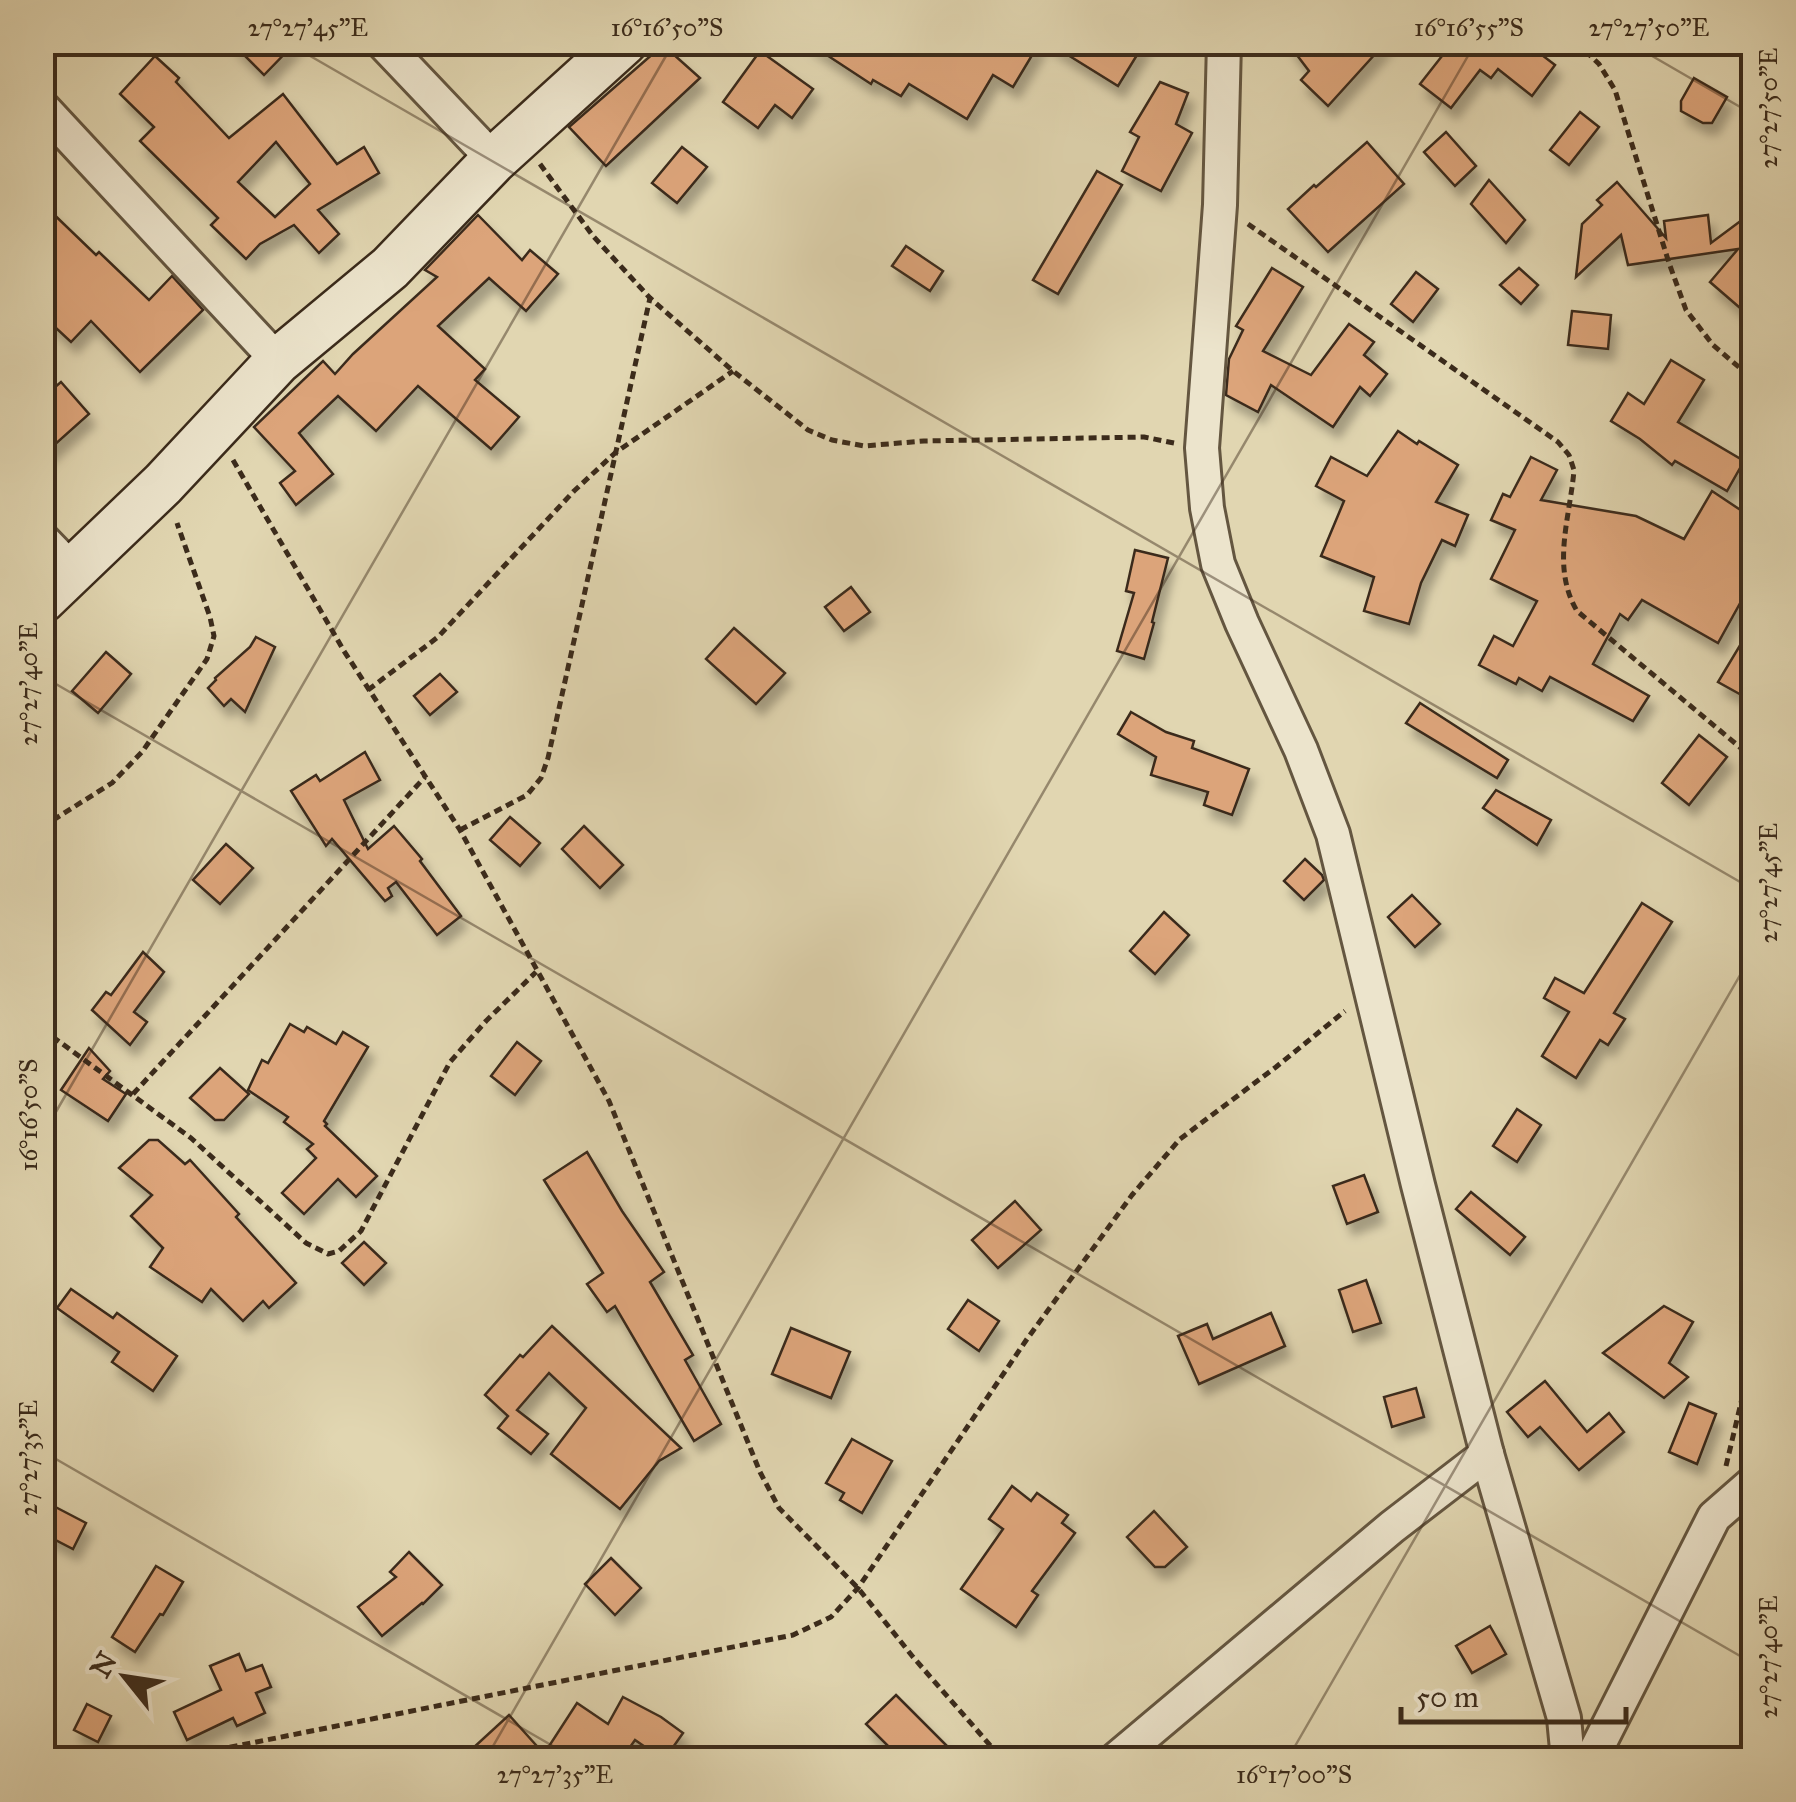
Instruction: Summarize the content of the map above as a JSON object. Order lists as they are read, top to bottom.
{
  "scale_bar": "50 m",
  "north": "top left",
  "coordinates": [
    "27°27'45\"E",
    "16°16'50\"S",
    "16°16'55\"S",
    "27°27'50\"E",
    "27°27'40\"E",
    "27°27'35\"E",
    "16°17'00\"S"
  ]
}
